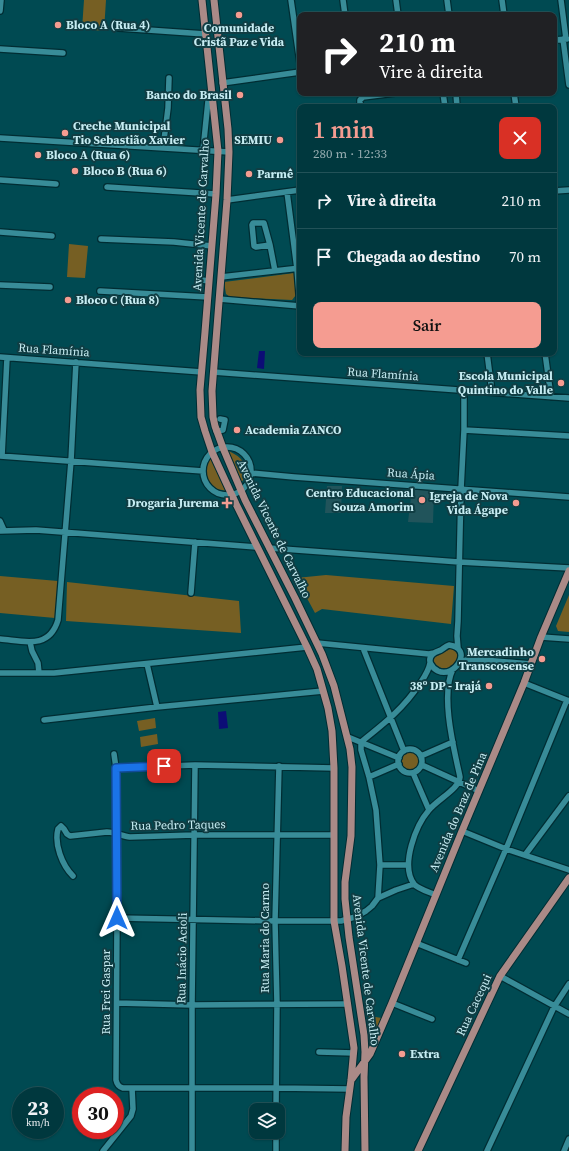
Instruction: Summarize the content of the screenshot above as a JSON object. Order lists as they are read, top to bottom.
{
  "streets": {
    "main road": ["Avenida Vicente de Carvalho", "Avenida do Braz de Pina", "Rua Cacequi"],
    "street": [
      "Rua Flamínia",
      "Rua Ápia",
      "Rua Pedro Taques",
      "Rua Maria do Carmo",
      "Rua Inácio Acioli",
      "Rua Frei Gaspar"
    ]
  },
  "crossings": [
    ["Avenida Vicente de Carvalho", "Rua Flamínia"],
    ["Avenida Vicente de Carvalho", "Avenida do Braz de Pina"],
    ["Avenida Vicente de Carvalho", "Rua Pedro Taques"],
    ["Rua Pedro Taques", "Rua Maria do Carmo"],
    ["Rua Pedro Taques", "Rua Inácio Acioli"],
    ["Rua Pedro Taques", "Rua Frei Gaspar"]
  ],
  "places": {
    "other": [
      "Comunidade Cristã Paz e Vida",
      "Bloco A (Rua 4)",
      "Banco do Brasil",
      "Creche Municipal Tio Sebastião Xavier",
      "SEMIU",
      "Bloco A (Rua 6)",
      "Bloco B (Rua 6)",
      "Parmê",
      "Bloco C (Rua 8)",
      "Escola Municipal Quintino do Valle",
      "Academia ZANCO",
      "Centro Educacional Souza Amorim",
      "Igreja de Nova Vida Ágape",
      "Mercadinho Transcosense",
      "38º DP - Irajá",
      "Extra"
    ],
    "health": ["Drogaria Jurema"]
  },
  "page": {
    "turn": ["210 m", "Vire à direita"],
    "heading": ["1 min", "280 m · 12:33"],
    "list": [
      {
        "name": "Vire à direita",
        "value": "210 m"
      },
      {
        "name": "Chegada ao destino",
        "value": "70 m"
      }
    ],
    "buttons": "Sair",
    "speed": "23 km/h",
    "limit": "30"
  }
}
